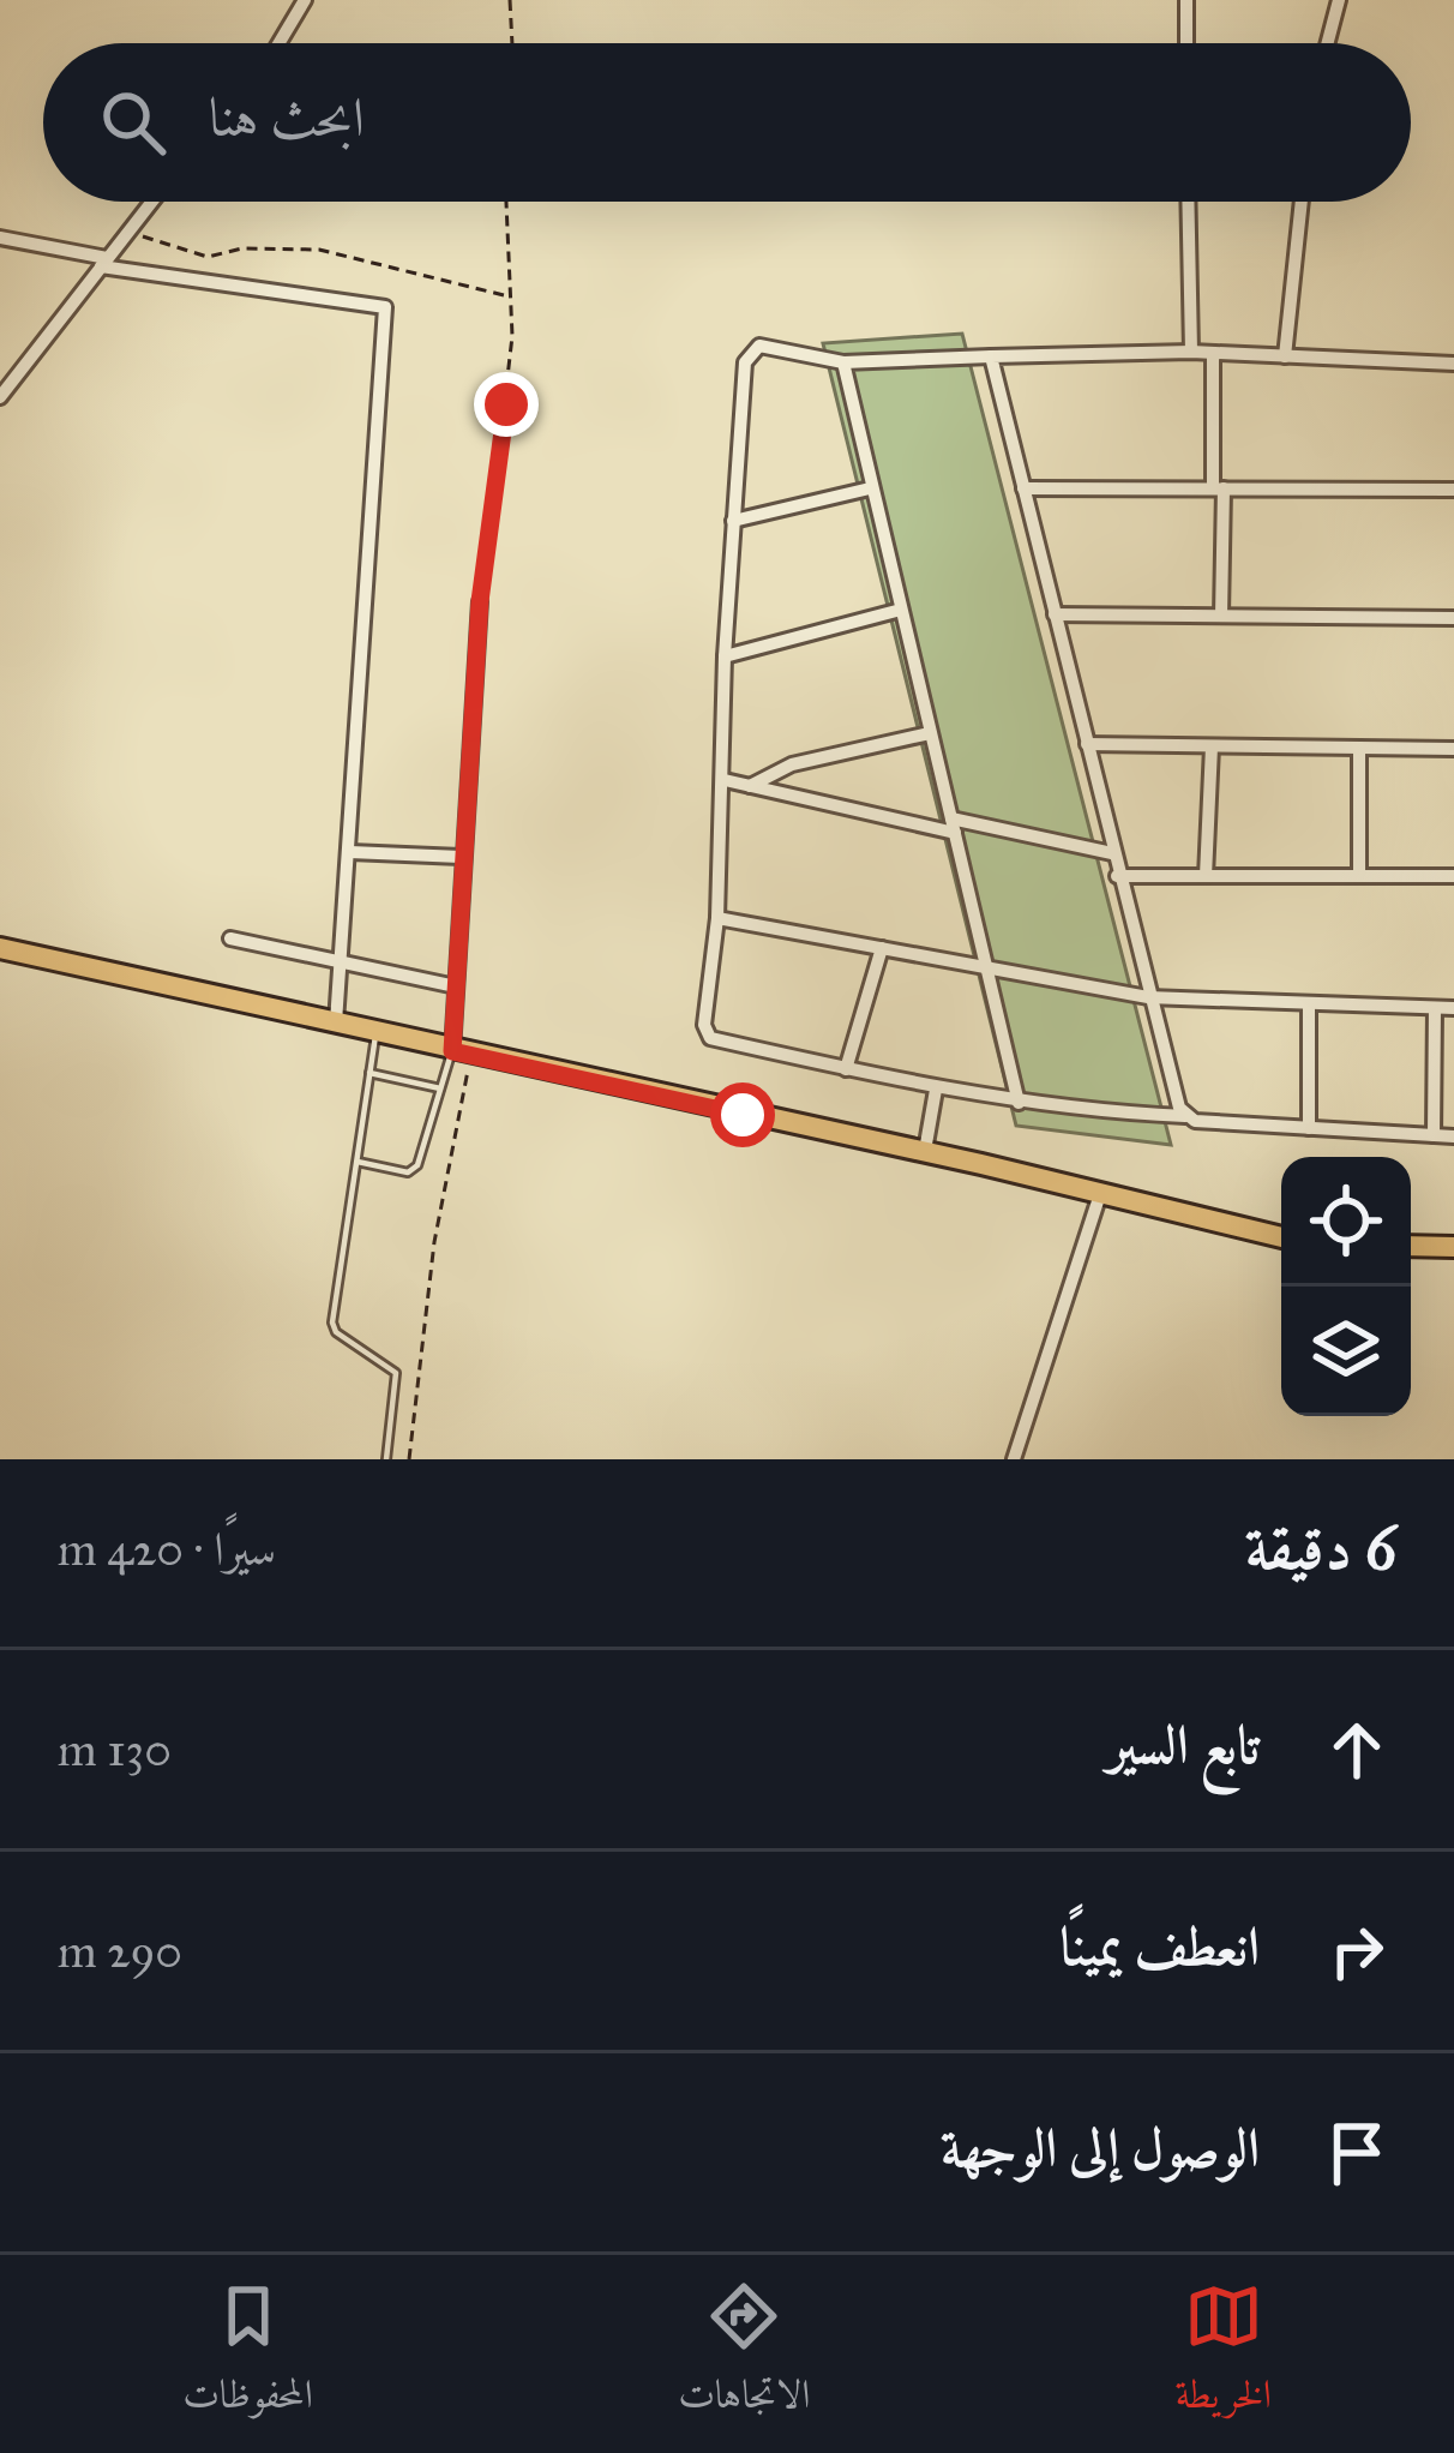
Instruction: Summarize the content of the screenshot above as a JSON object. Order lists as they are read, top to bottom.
{
  "page": {
    "search": "ابحث هنا",
    "heading": ["6 دقيقة", "سيرًا · 420 m"],
    "list": [
      ["تابع السير", "130 m"],
      ["انعطف يمينًا", "290 m"],
      "الوصول إلى الوجهة"
    ],
    "nav": ["الخريطة", "الاتجاهات", "المحفوظات"]
  }
}
